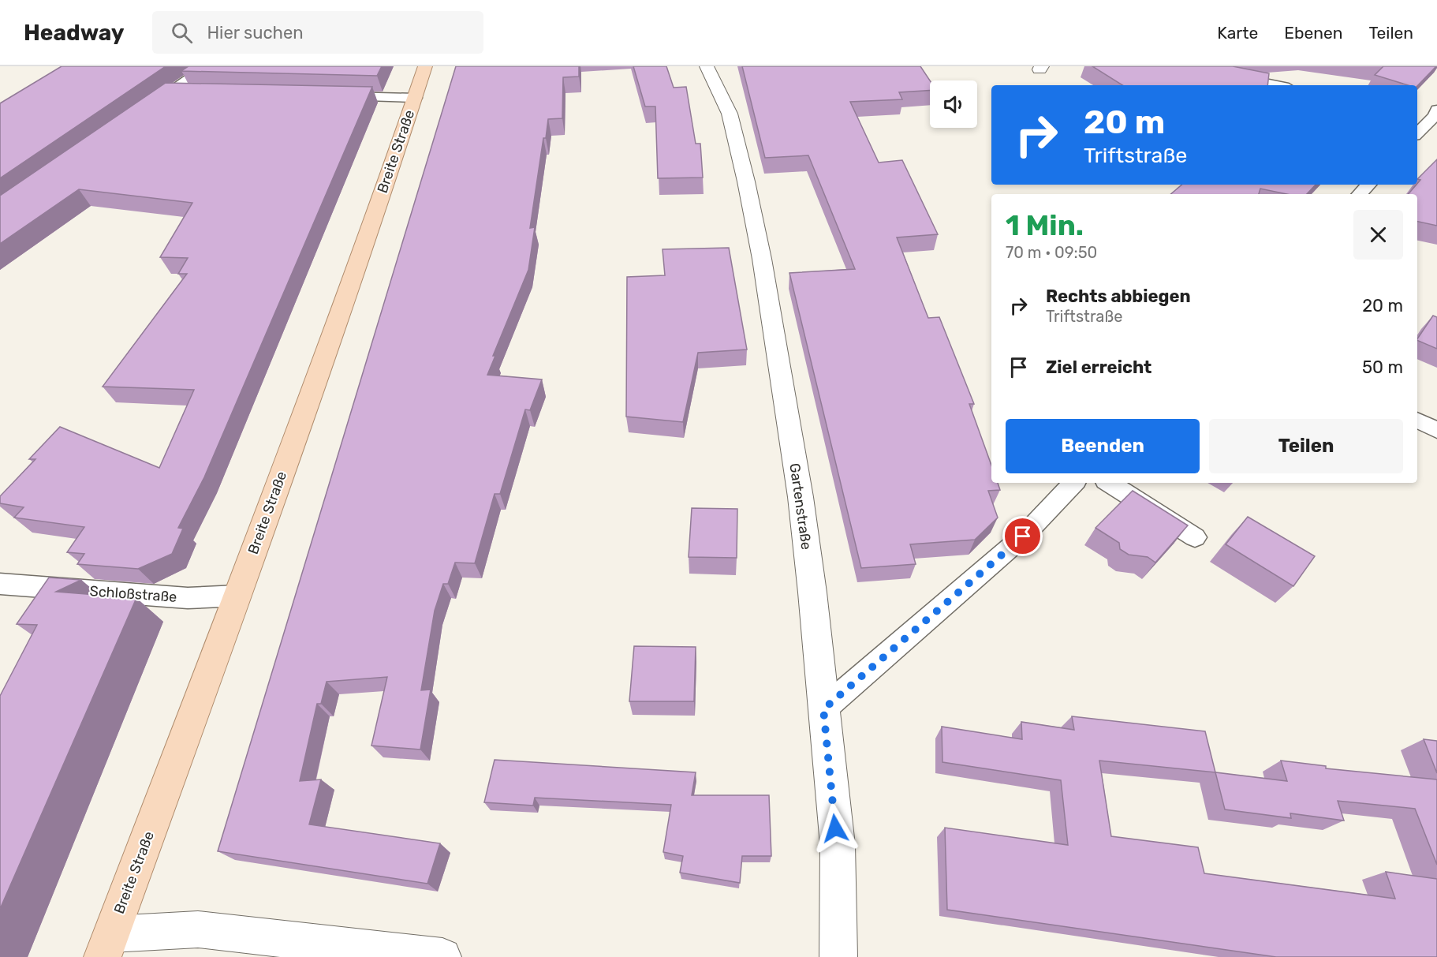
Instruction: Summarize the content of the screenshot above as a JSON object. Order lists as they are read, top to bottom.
{
  "streets": {
    "main road": ["Breite Straße"],
    "street": ["Gartenstraße"],
    "lane": ["Schloßstraße"]
  },
  "crossings": [
    ["Breite Straße", "Schloßstraße"]
  ],
  "page": {
    "header": "Headway",
    "search": "Hier suchen",
    "nav": ["Karte", "Ebenen", "Teilen"],
    "turn": ["20 m", "Triftstraße"],
    "heading": ["1 Min.", "70 m · 09:50"],
    "list": [
      {
        "name": "Rechts abbiegen",
        "note": "Triftstraße",
        "value": "20 m"
      },
      {
        "name": "Ziel erreicht",
        "value": "50 m"
      }
    ],
    "buttons": ["Beenden", "Teilen"]
  }
}
